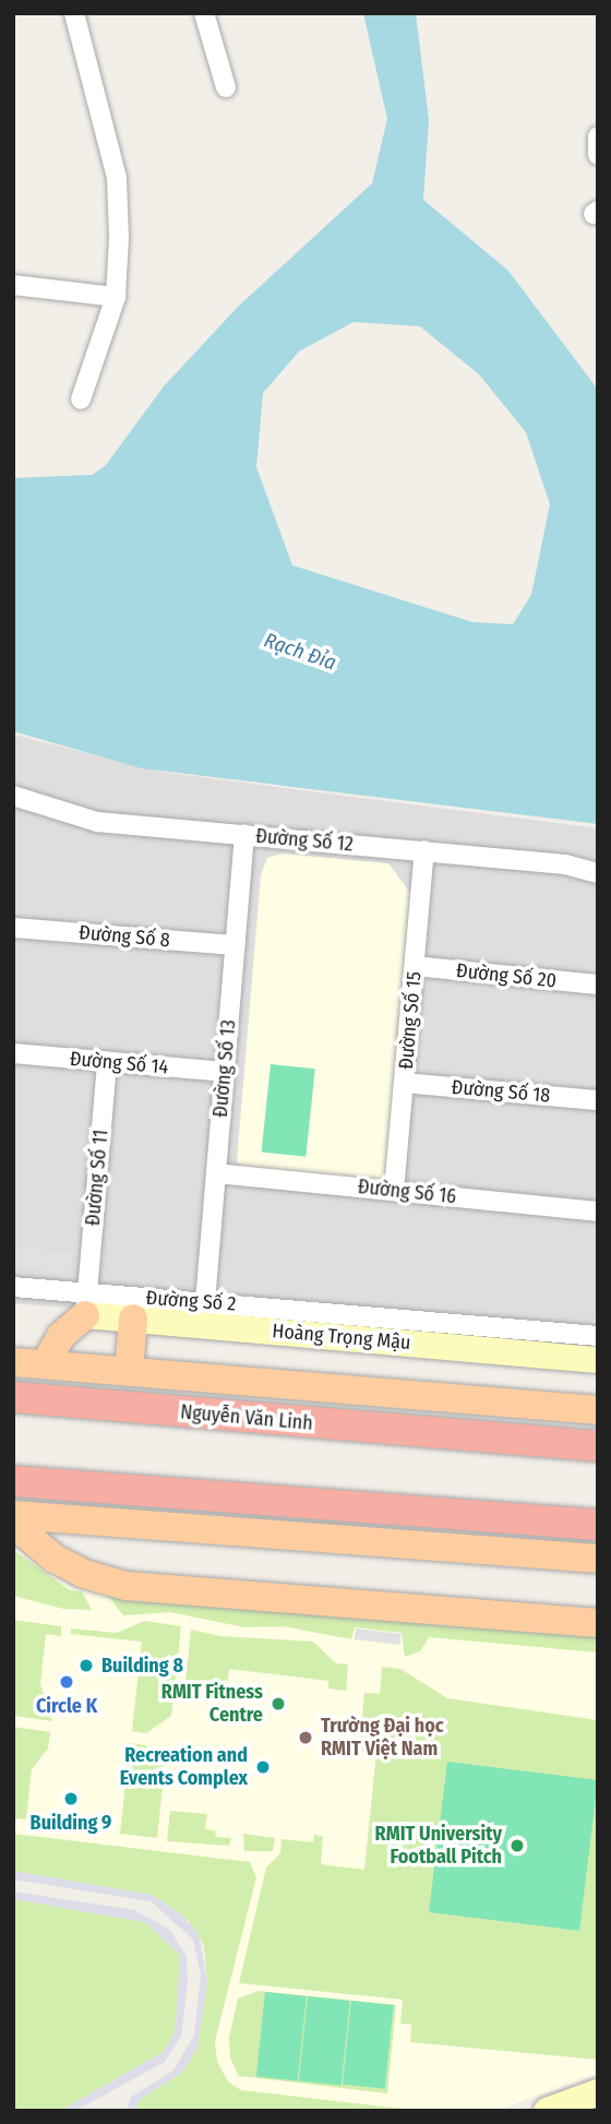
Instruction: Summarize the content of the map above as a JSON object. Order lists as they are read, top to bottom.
{
  "streets": {
    "highway": ["Nguyễn Văn Linh"],
    "main road": ["Hoàng Trọng Mậu"],
    "street": [
      "Đường Số 12",
      "Đường Số 8",
      "Đường Số 20",
      "Đường Số 15",
      "Đường Số 14",
      "Đường Số 13",
      "Đường Số 18",
      "Đường Số 11",
      "Đường Số 16",
      "Đường Số 2"
    ]
  },
  "crossings": [
    ["Đường Số 12", "Đường Số 15"],
    ["Đường Số 12", "Đường Số 13"],
    ["Đường Số 8", "Đường Số 13"],
    ["Đường Số 20", "Đường Số 15"],
    ["Đường Số 15", "Đường Số 18"],
    ["Đường Số 15", "Đường Số 16"],
    ["Đường Số 14", "Đường Số 13"],
    ["Đường Số 14", "Đường Số 11"],
    ["Đường Số 13", "Đường Số 16"],
    ["Đường Số 13", "Đường Số 2"],
    ["Đường Số 11", "Đường Số 2"],
    ["Đường Số 11", "Hoàng Trọng Mậu"],
    ["Đường Số 2", "Hoàng Trọng Mậu"]
  ],
  "water": ["Rạch Đỉa"],
  "places": [
    "Building 8",
    "Circle K",
    "RMIT Fitness Centre",
    "Trường Đại học RMIT Việt Nam",
    "Recreation and Events Complex",
    "Building 9",
    "RMIT University Football Pitch"
  ]
}
